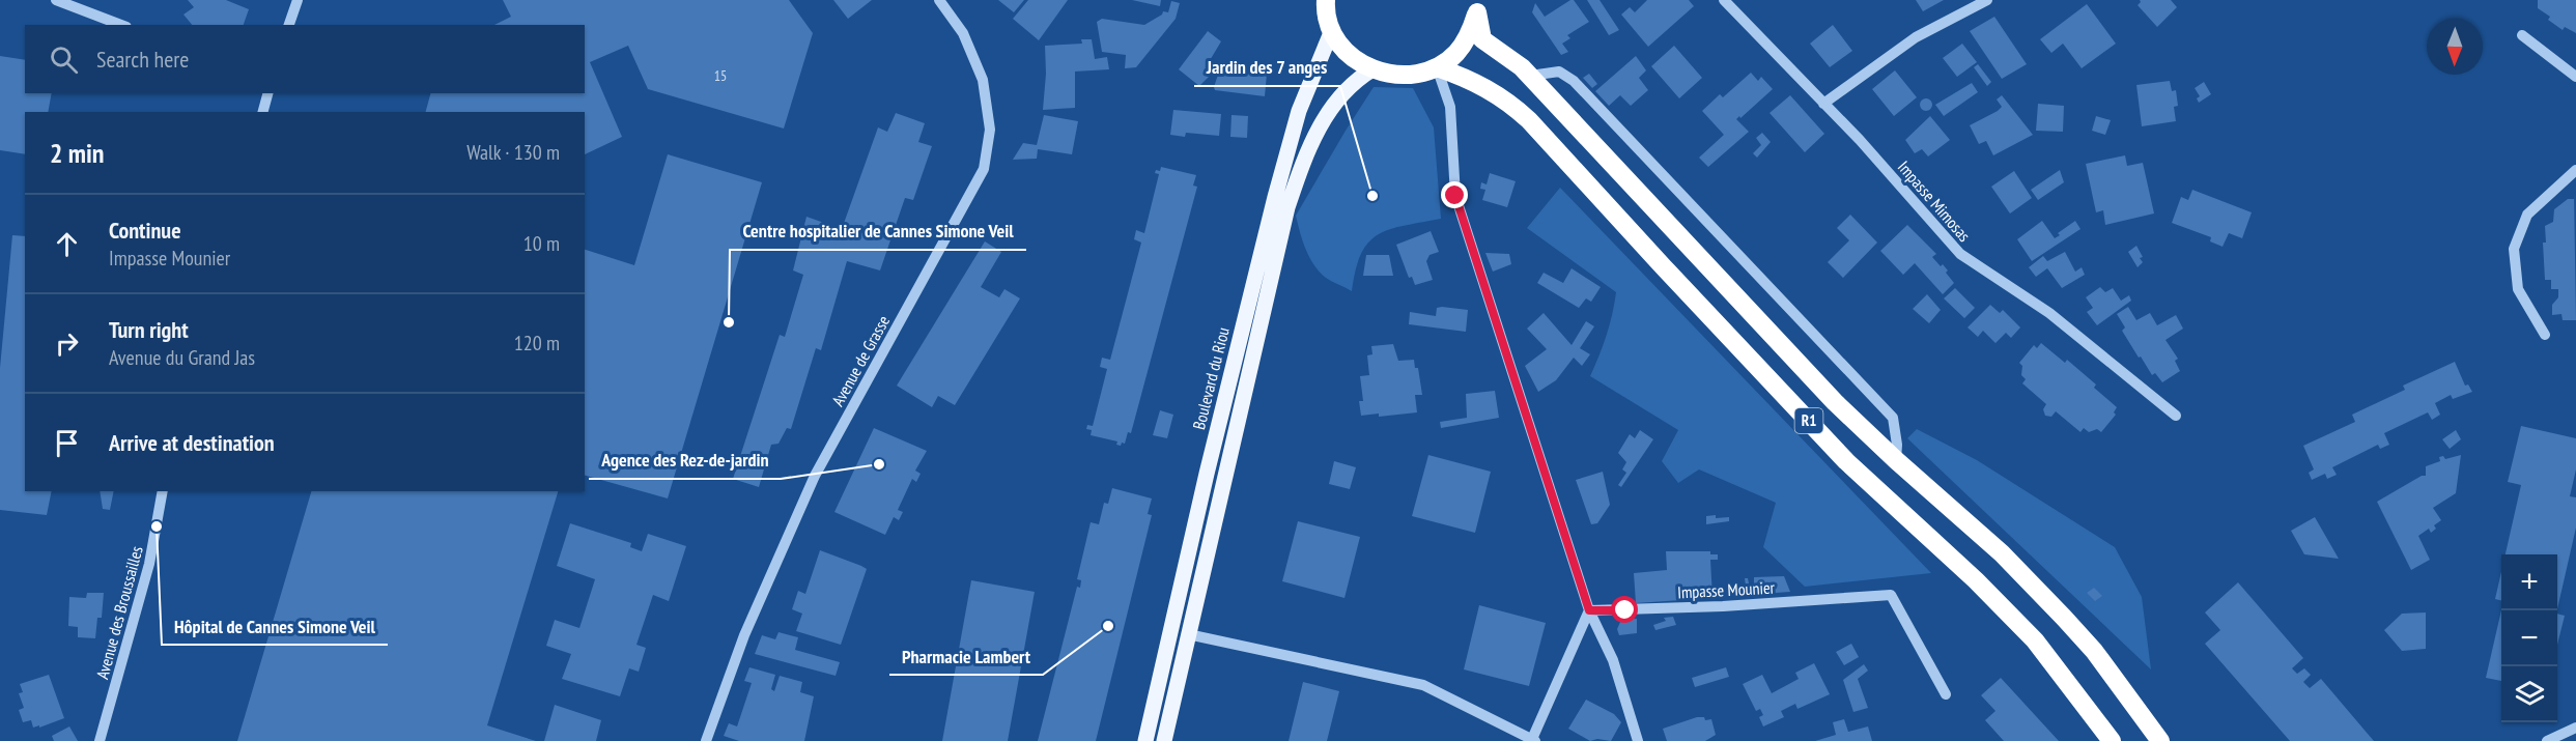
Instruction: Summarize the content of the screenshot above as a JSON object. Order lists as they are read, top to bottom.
{
  "streets": {
    "highway": ["R1"],
    "main road": ["Boulevard du Riou"],
    "street": [
      "Impasse Mimosas",
      "Avenue de Grasse",
      "Impasse Mounier",
      "Avenue des Broussailles"
    ]
  },
  "places": [
    "Jardin des 7 anges",
    "Centre hospitalier de Cannes Simone Veil",
    "Agence des Rez-de-jardin",
    "Hôpital de Cannes Simone Veil",
    "Pharmacie Lambert"
  ],
  "house_numbers": ["15"],
  "north": "bottom",
  "page": {
    "search": "Search here",
    "heading": ["2 min", "Walk · 130 m"],
    "list": [
      ["Continue", "Impasse Mounier", "10 m"],
      ["Turn right", "Avenue du Grand Jas", "120 m"],
      "Arrive at destination"
    ],
    "map_buttons": ["+", "−"]
  }
}
